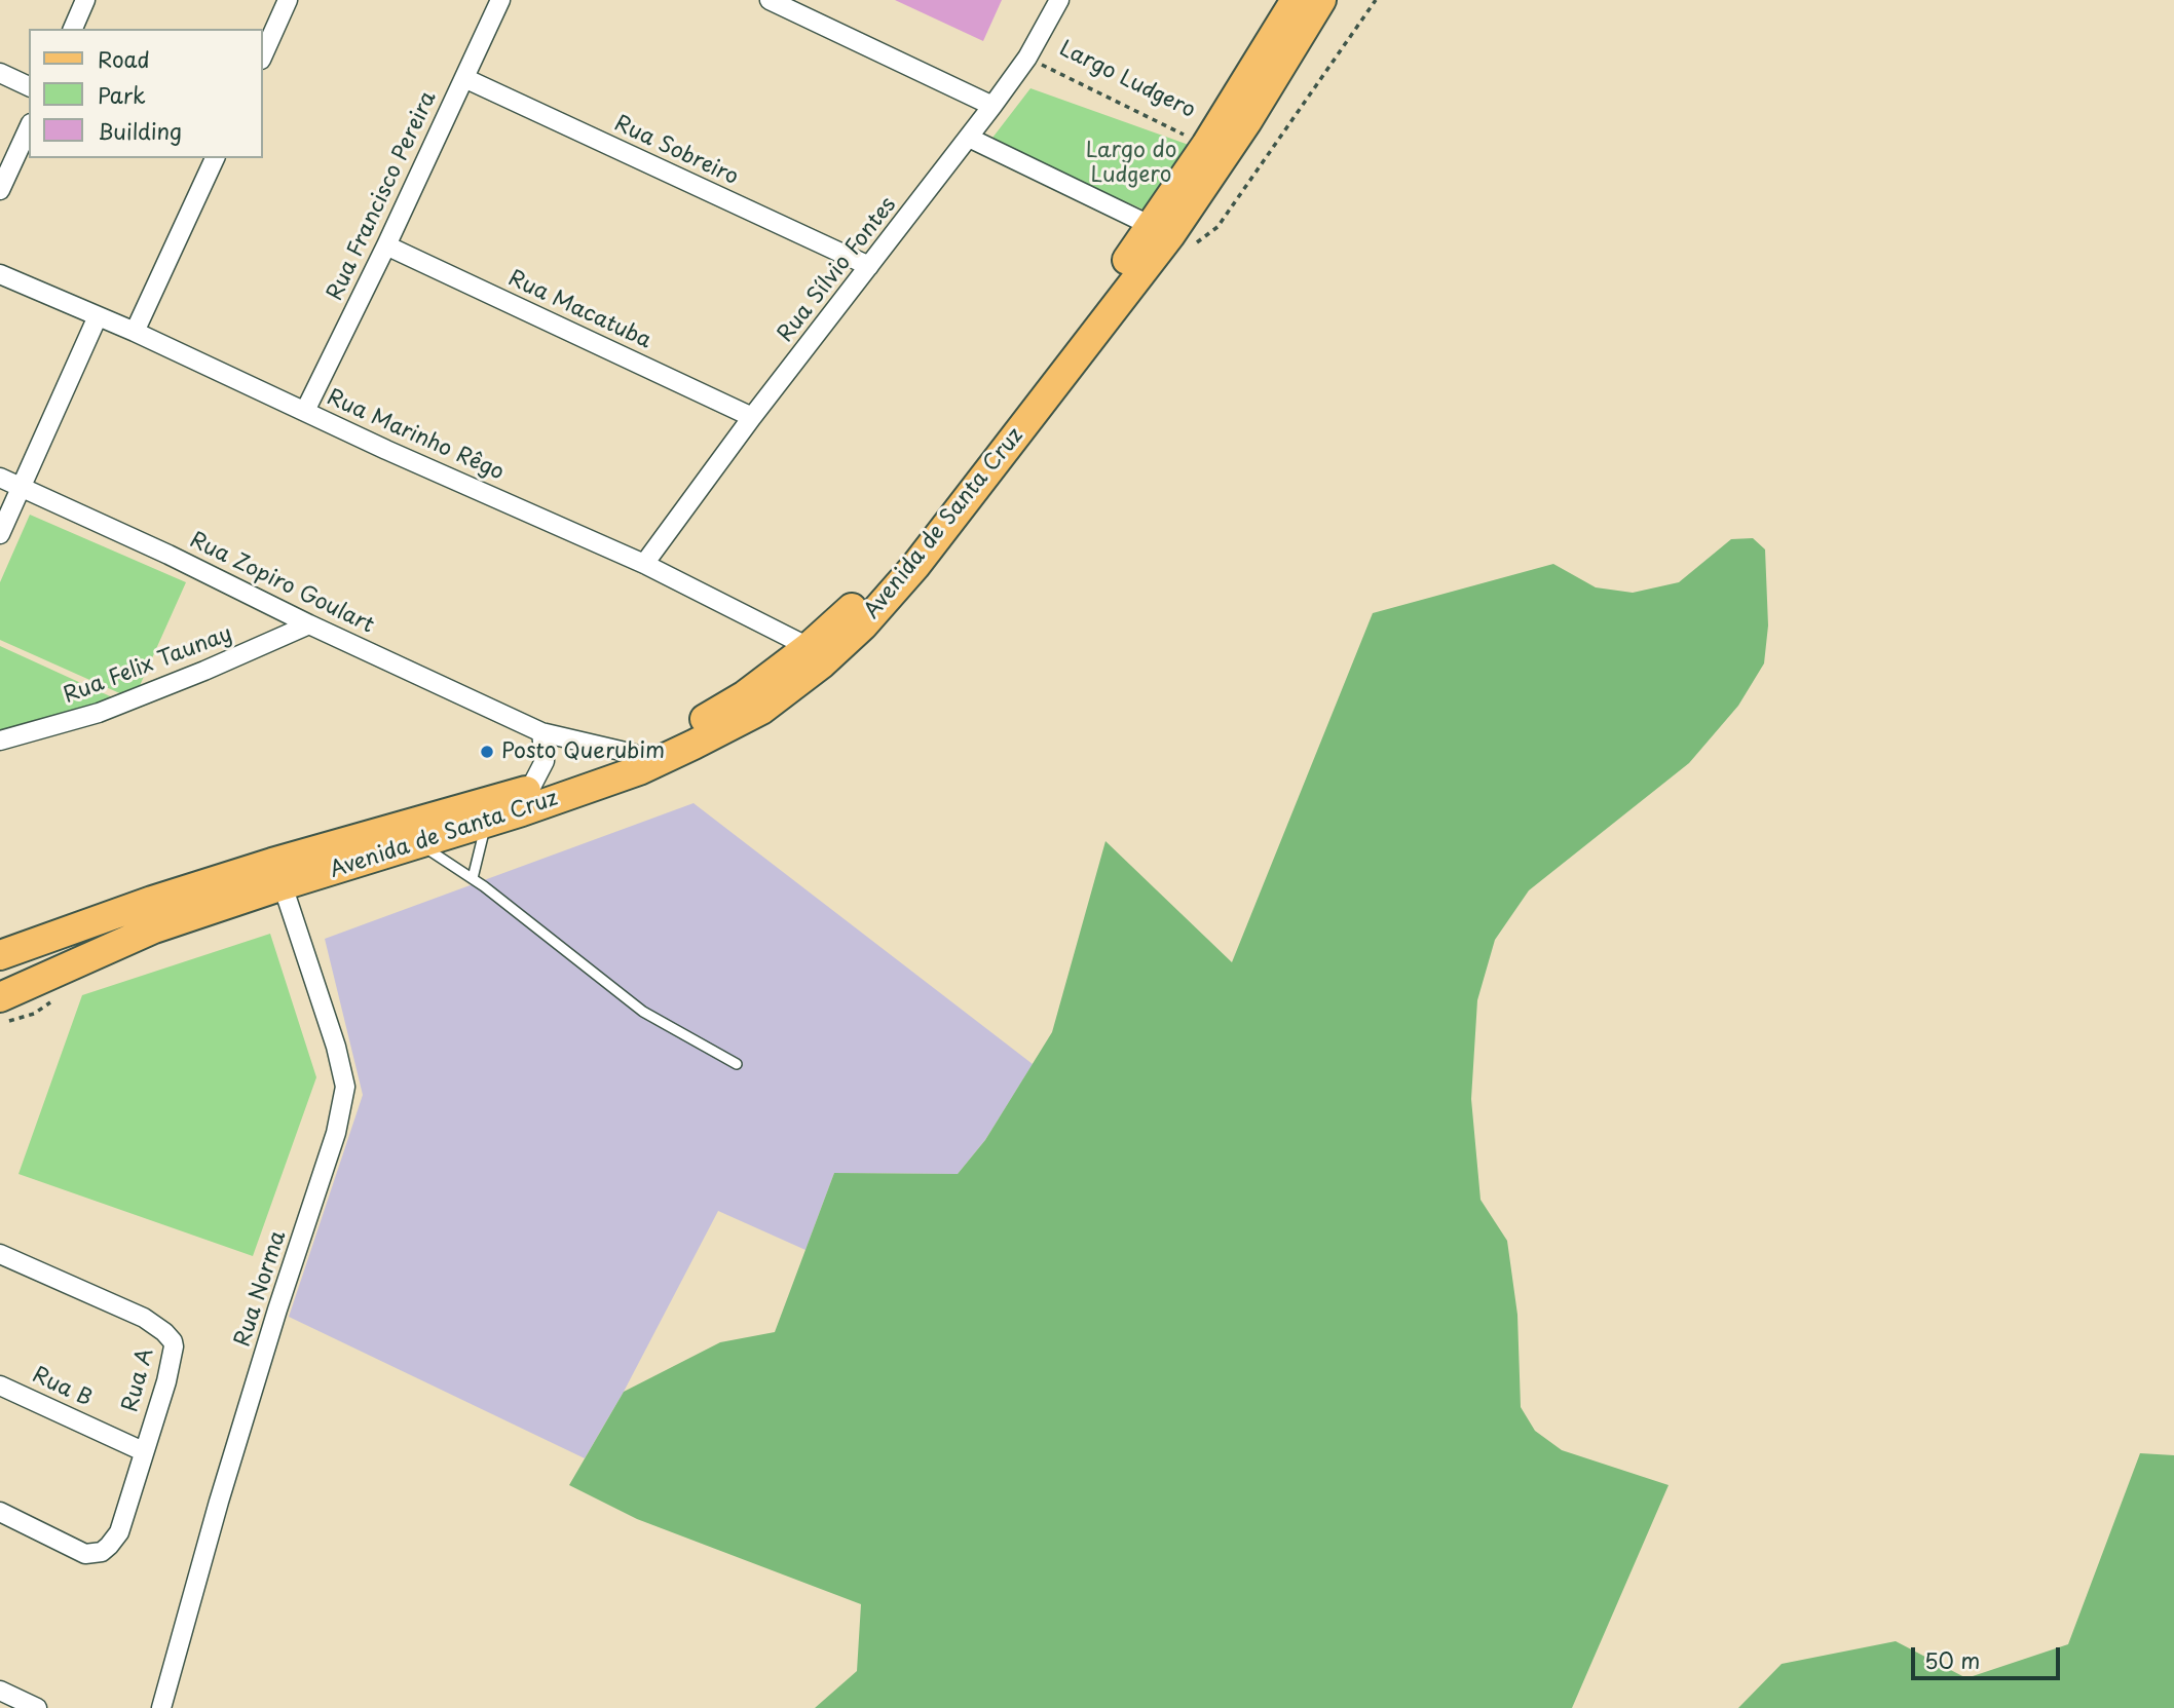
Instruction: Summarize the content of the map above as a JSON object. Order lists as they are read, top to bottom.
{
  "streets": {
    "main road": ["Avenida de Santa Cruz"],
    "street": [
      "Rua Sobreiro",
      "Rua Francisco Pereira",
      "Rua Sílvio Fontes",
      "Rua Macatuba",
      "Rua Marinho Rêgo",
      "Rua Zopiro Goulart",
      "Rua Felix Taunay",
      "Rua Norma",
      "Rua A",
      "Rua B"
    ],
    "path": ["Largo Ludgero"]
  },
  "crossings": [
    ["Largo Ludgero", "Rua Sílvio Fontes"],
    ["Largo Ludgero", "Avenida de Santa Cruz"],
    ["Rua Sobreiro", "Rua Francisco Pereira"],
    ["Rua Sobreiro", "Rua Sílvio Fontes"],
    ["Rua Francisco Pereira", "Rua Macatuba"],
    ["Rua Francisco Pereira", "Rua Marinho Rêgo"],
    ["Rua Sílvio Fontes", "Rua Macatuba"],
    ["Rua Sílvio Fontes", "Rua Marinho Rêgo"],
    ["Rua Marinho Rêgo", "Avenida de Santa Cruz"],
    ["Avenida de Santa Cruz", "Rua Zopiro Goulart"],
    ["Avenida de Santa Cruz", "Rua Norma"],
    ["Rua Zopiro Goulart", "Rua Felix Taunay"],
    ["Rua A", "Rua B"]
  ],
  "parks": ["Largo do Ludgero"],
  "places": ["Posto Querubim"],
  "legend": ["Road", "Park", "Building"],
  "scale_bar": "50 m"
}
